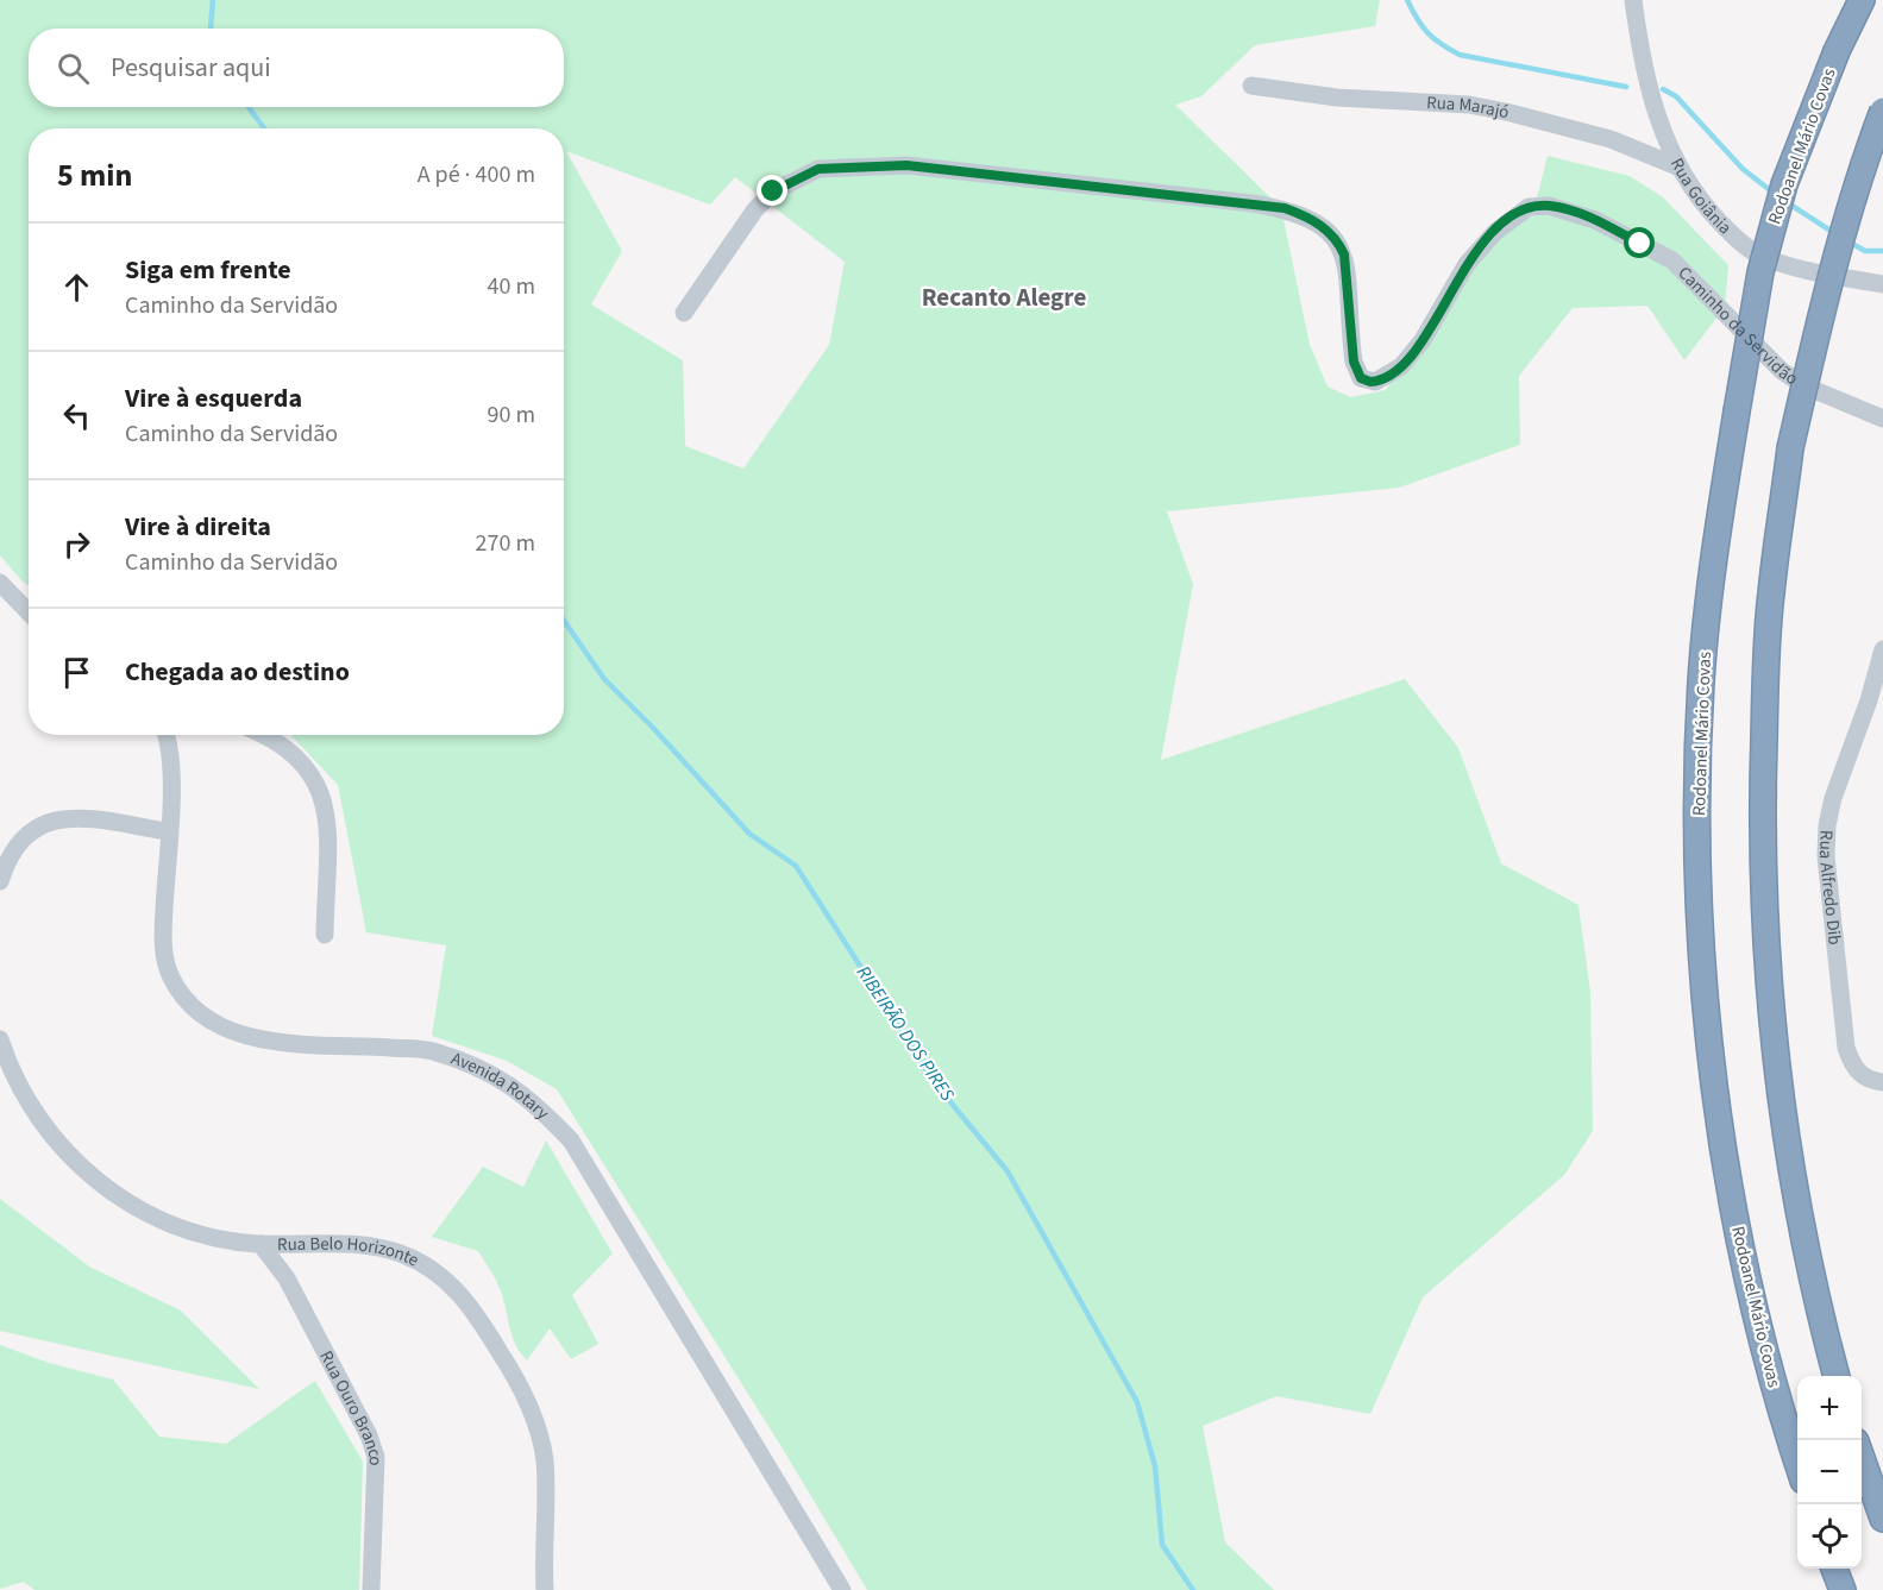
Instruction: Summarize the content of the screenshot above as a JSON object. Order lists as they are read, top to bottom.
{
  "streets": {
    "highway": ["Rodoanel Mário Covas"],
    "street": [
      "Rua Marajó",
      "Rua Goiânia",
      "Caminho da Servidão",
      "Rua Alfredo Dib",
      "Avenida Rotary",
      "Rua Belo Horizonte",
      "Rua Ouro Branco"
    ]
  },
  "crossings": [
    ["Rua Marajó", "Rua Goiânia"],
    ["Rua Belo Horizonte", "Rua Ouro Branco"]
  ],
  "districts": ["Recanto Alegre"],
  "water": ["RIBEIRÃO DOS PIRES"],
  "page": {
    "search": "Pesquisar aqui",
    "heading": ["5 min", "A pé · 400 m"],
    "list": [
      ["Siga em frente", "Caminho da Servidão", "40 m"],
      ["Vire à esquerda", "Caminho da Servidão", "90 m"],
      ["Vire à direita", "Caminho da Servidão", "270 m"],
      "Chegada ao destino"
    ],
    "map_buttons": ["+", "−"]
  }
}
